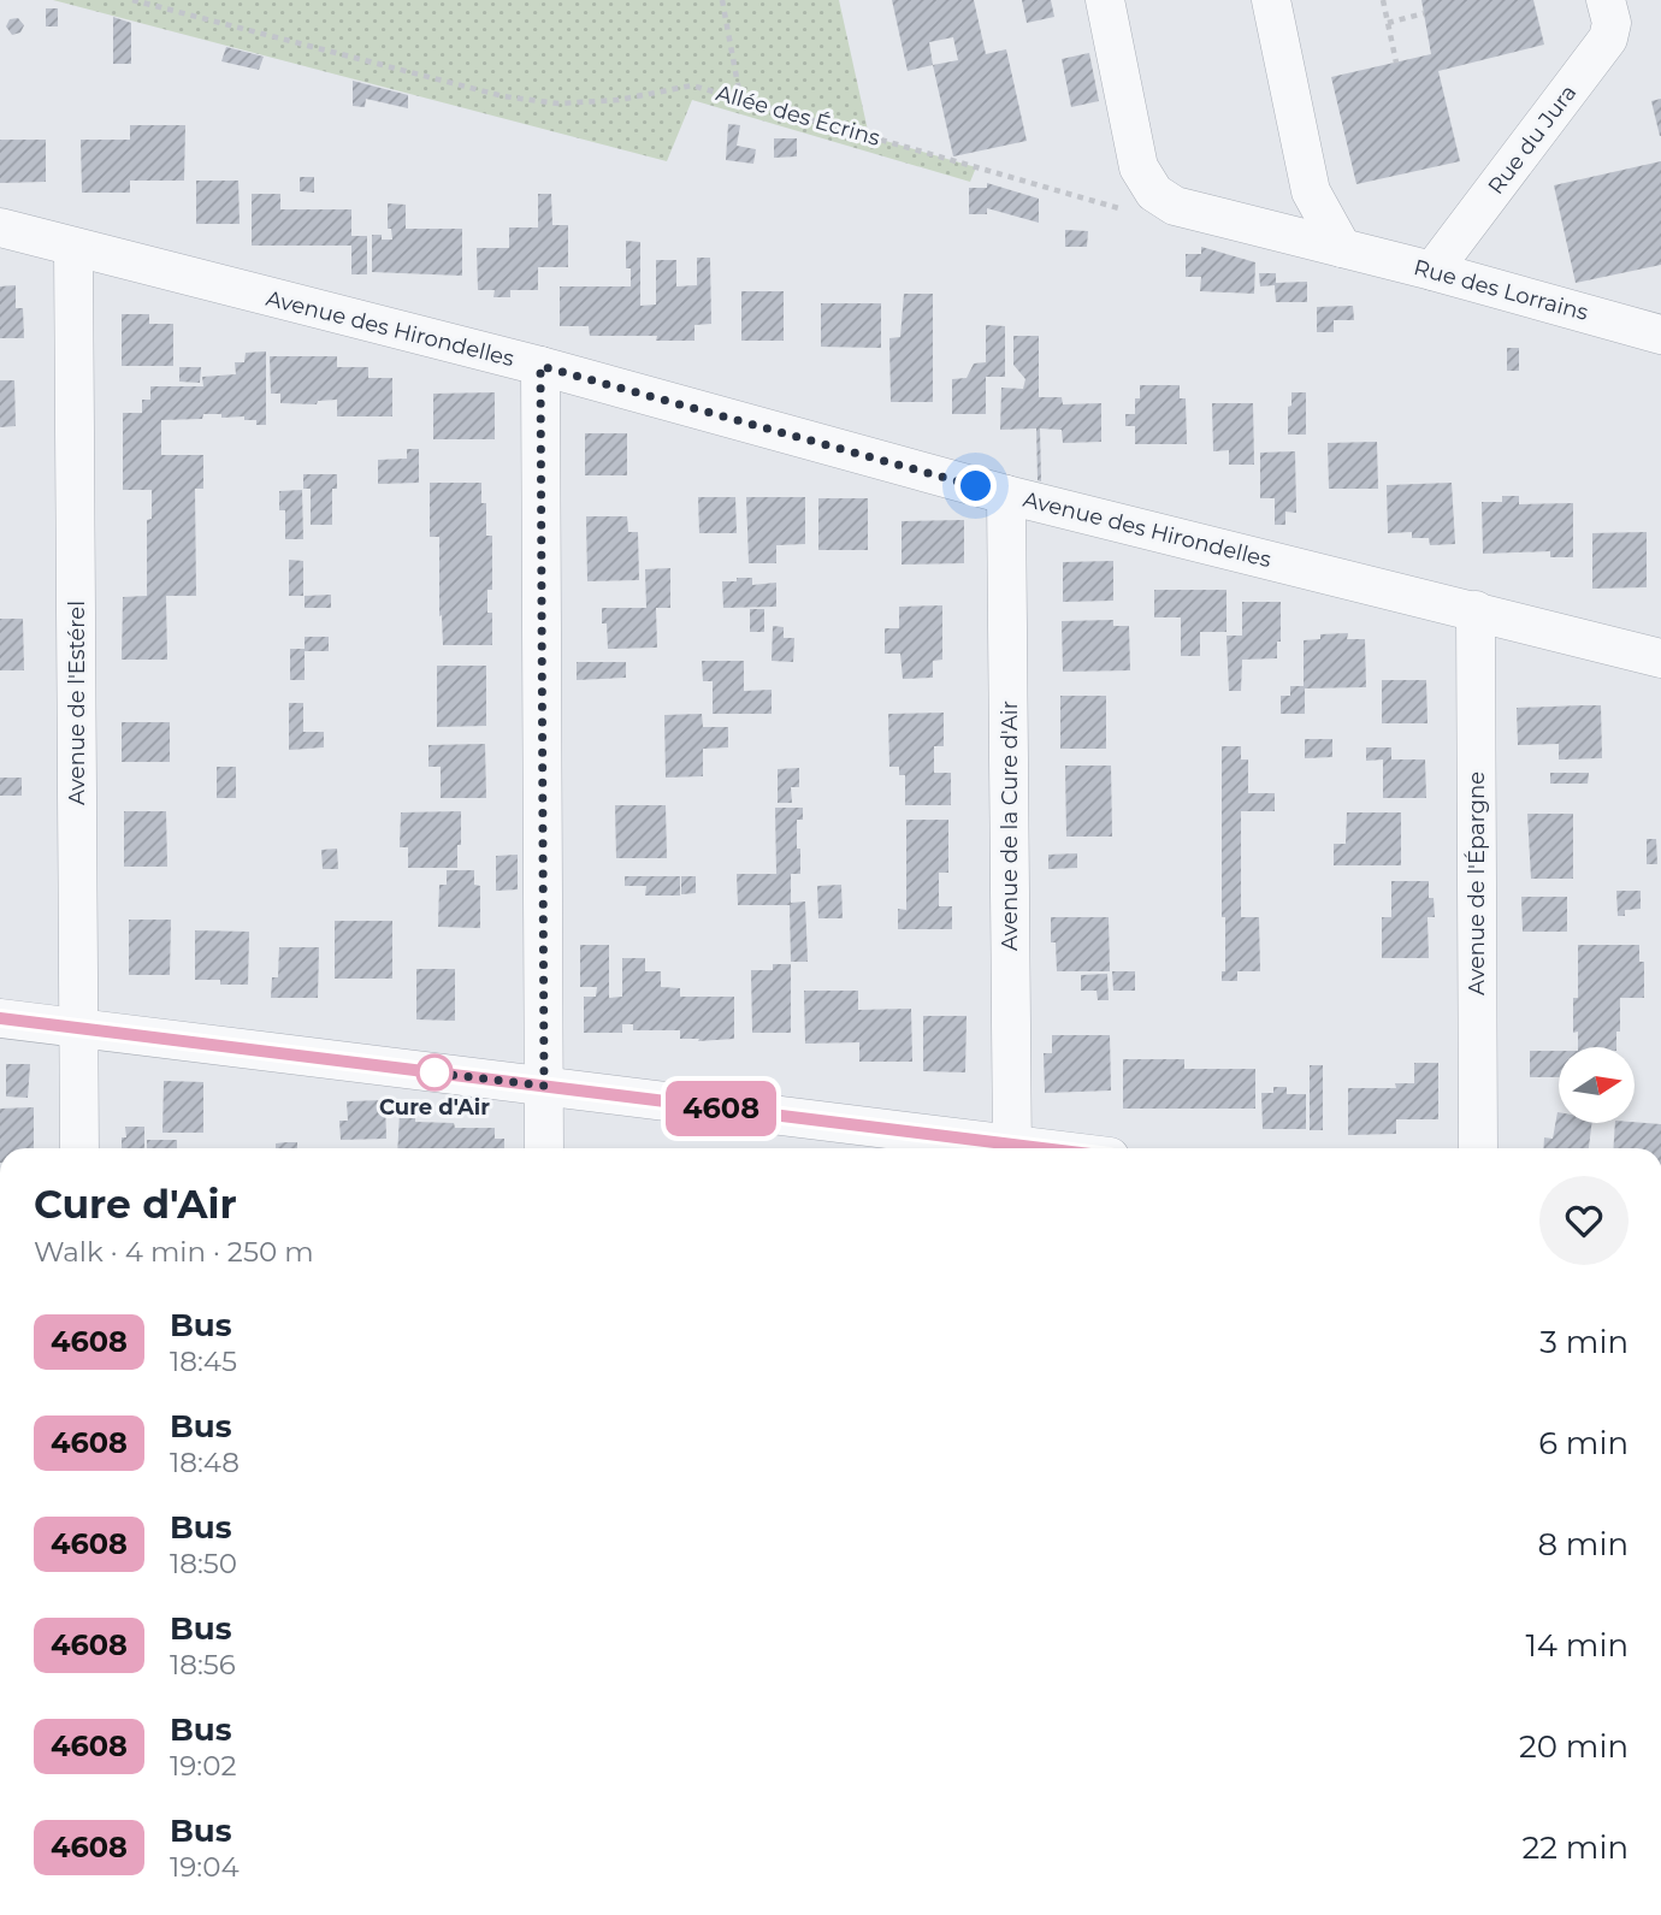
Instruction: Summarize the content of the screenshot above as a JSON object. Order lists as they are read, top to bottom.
{
  "streets": {
    "street": [
      "Rue du Jura",
      "Rue des Lorrains",
      "Avenue des Hirondelles",
      "Avenue de l'Estérel",
      "Avenue de la Cure d'Air",
      "Avenue de l'Épargne"
    ],
    "path": ["Allée des Écrins"]
  },
  "crossings": [
    ["Rue du Jura", "Rue des Lorrains"],
    ["Avenue des Hirondelles", "Avenue de l'Estérel"],
    ["Avenue des Hirondelles", "Avenue de la Cure d'Air"],
    ["Avenue des Hirondelles", "Avenue de l'Épargne"]
  ],
  "places": ["Cure d'Air"],
  "lines": ["bus line 4608"],
  "north": "right",
  "page": {
    "on_map": "4608",
    "heading": ["Cure d'Air", "Walk · 4 min · 250 m"],
    "list": [
      {
        "mark": "4608",
        "name": "Bus",
        "note": "18:45",
        "value": "3 min"
      },
      {
        "mark": "4608",
        "name": "Bus",
        "note": "18:48",
        "value": "6 min"
      },
      {
        "mark": "4608",
        "name": "Bus",
        "note": "18:50",
        "value": "8 min"
      },
      {
        "mark": "4608",
        "name": "Bus",
        "note": "18:56",
        "value": "14 min"
      },
      {
        "mark": "4608",
        "name": "Bus",
        "note": "19:02",
        "value": "20 min"
      },
      {
        "mark": "4608",
        "name": "Bus",
        "note": "19:04",
        "value": "22 min"
      }
    ]
  }
}
